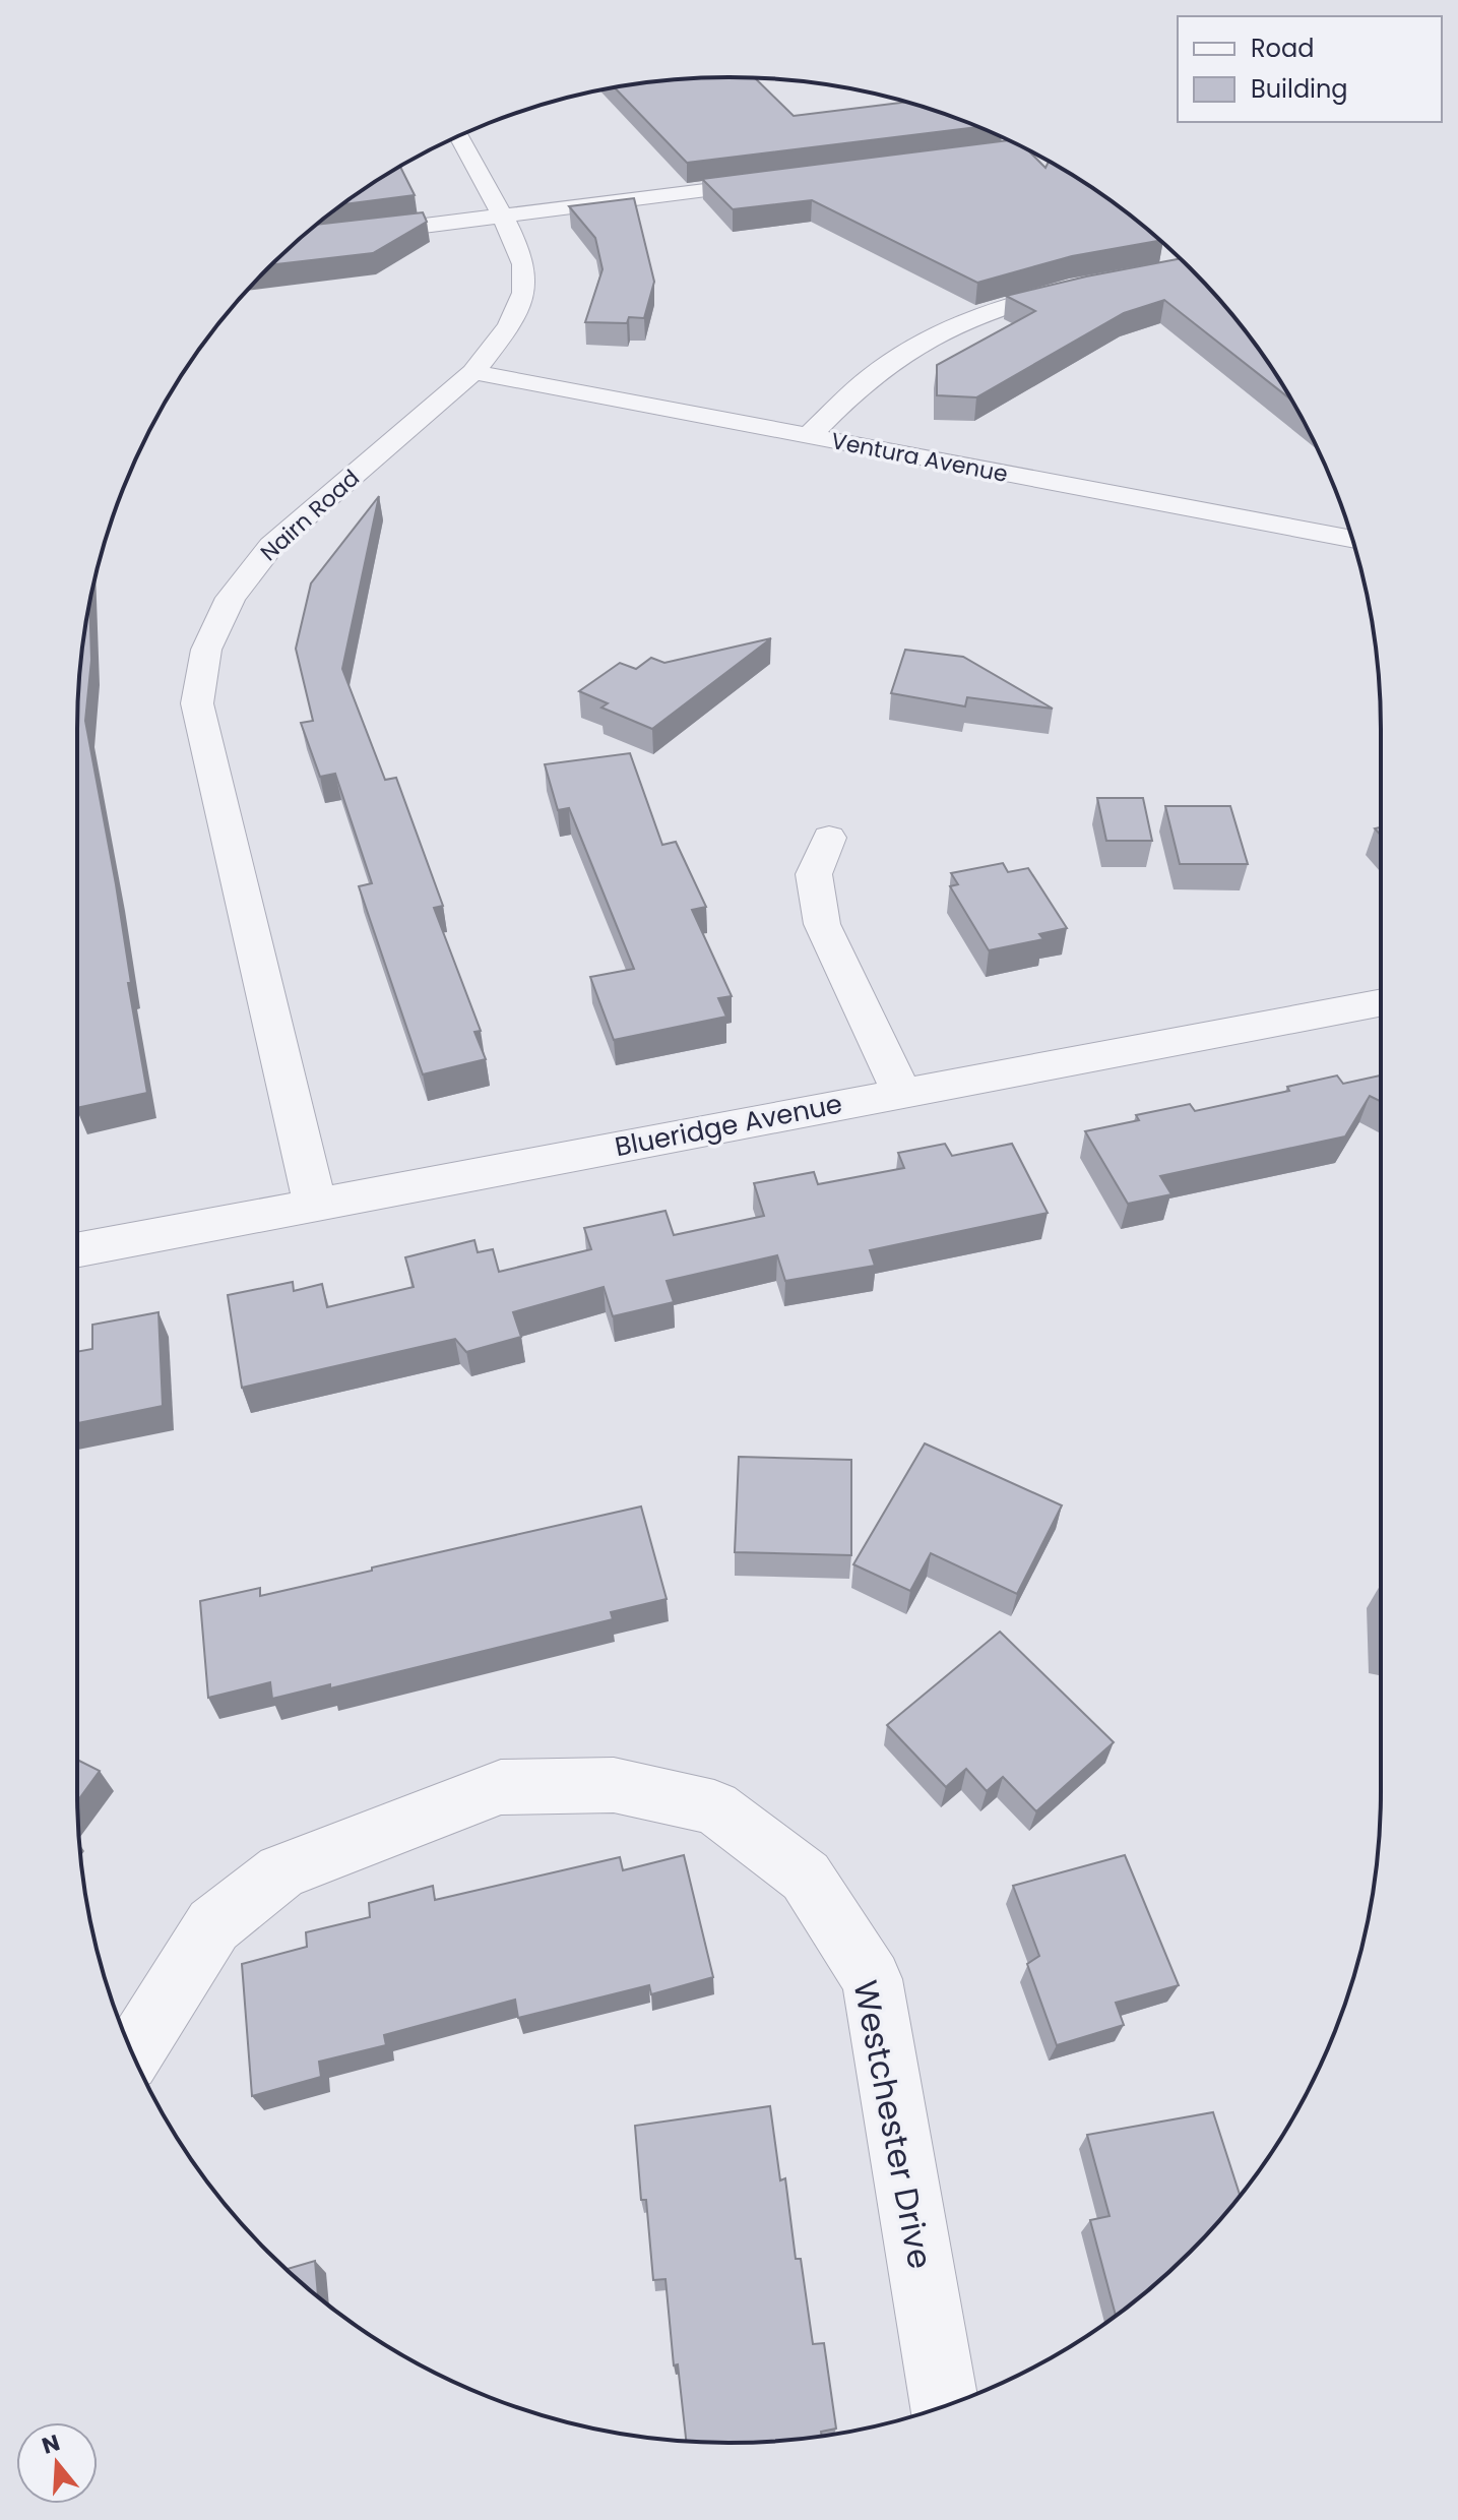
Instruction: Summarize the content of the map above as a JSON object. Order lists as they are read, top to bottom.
{
  "streets": {
    "street": [
      "Ventura Avenue",
      "Nairn Road",
      "Blueridge Avenue",
      "Westchester Drive"
    ]
  },
  "crossings": [
    ["Ventura Avenue", "Nairn Road"],
    ["Nairn Road", "Blueridge Avenue"]
  ],
  "legend": ["Road", "Building"],
  "north": "top"
}
